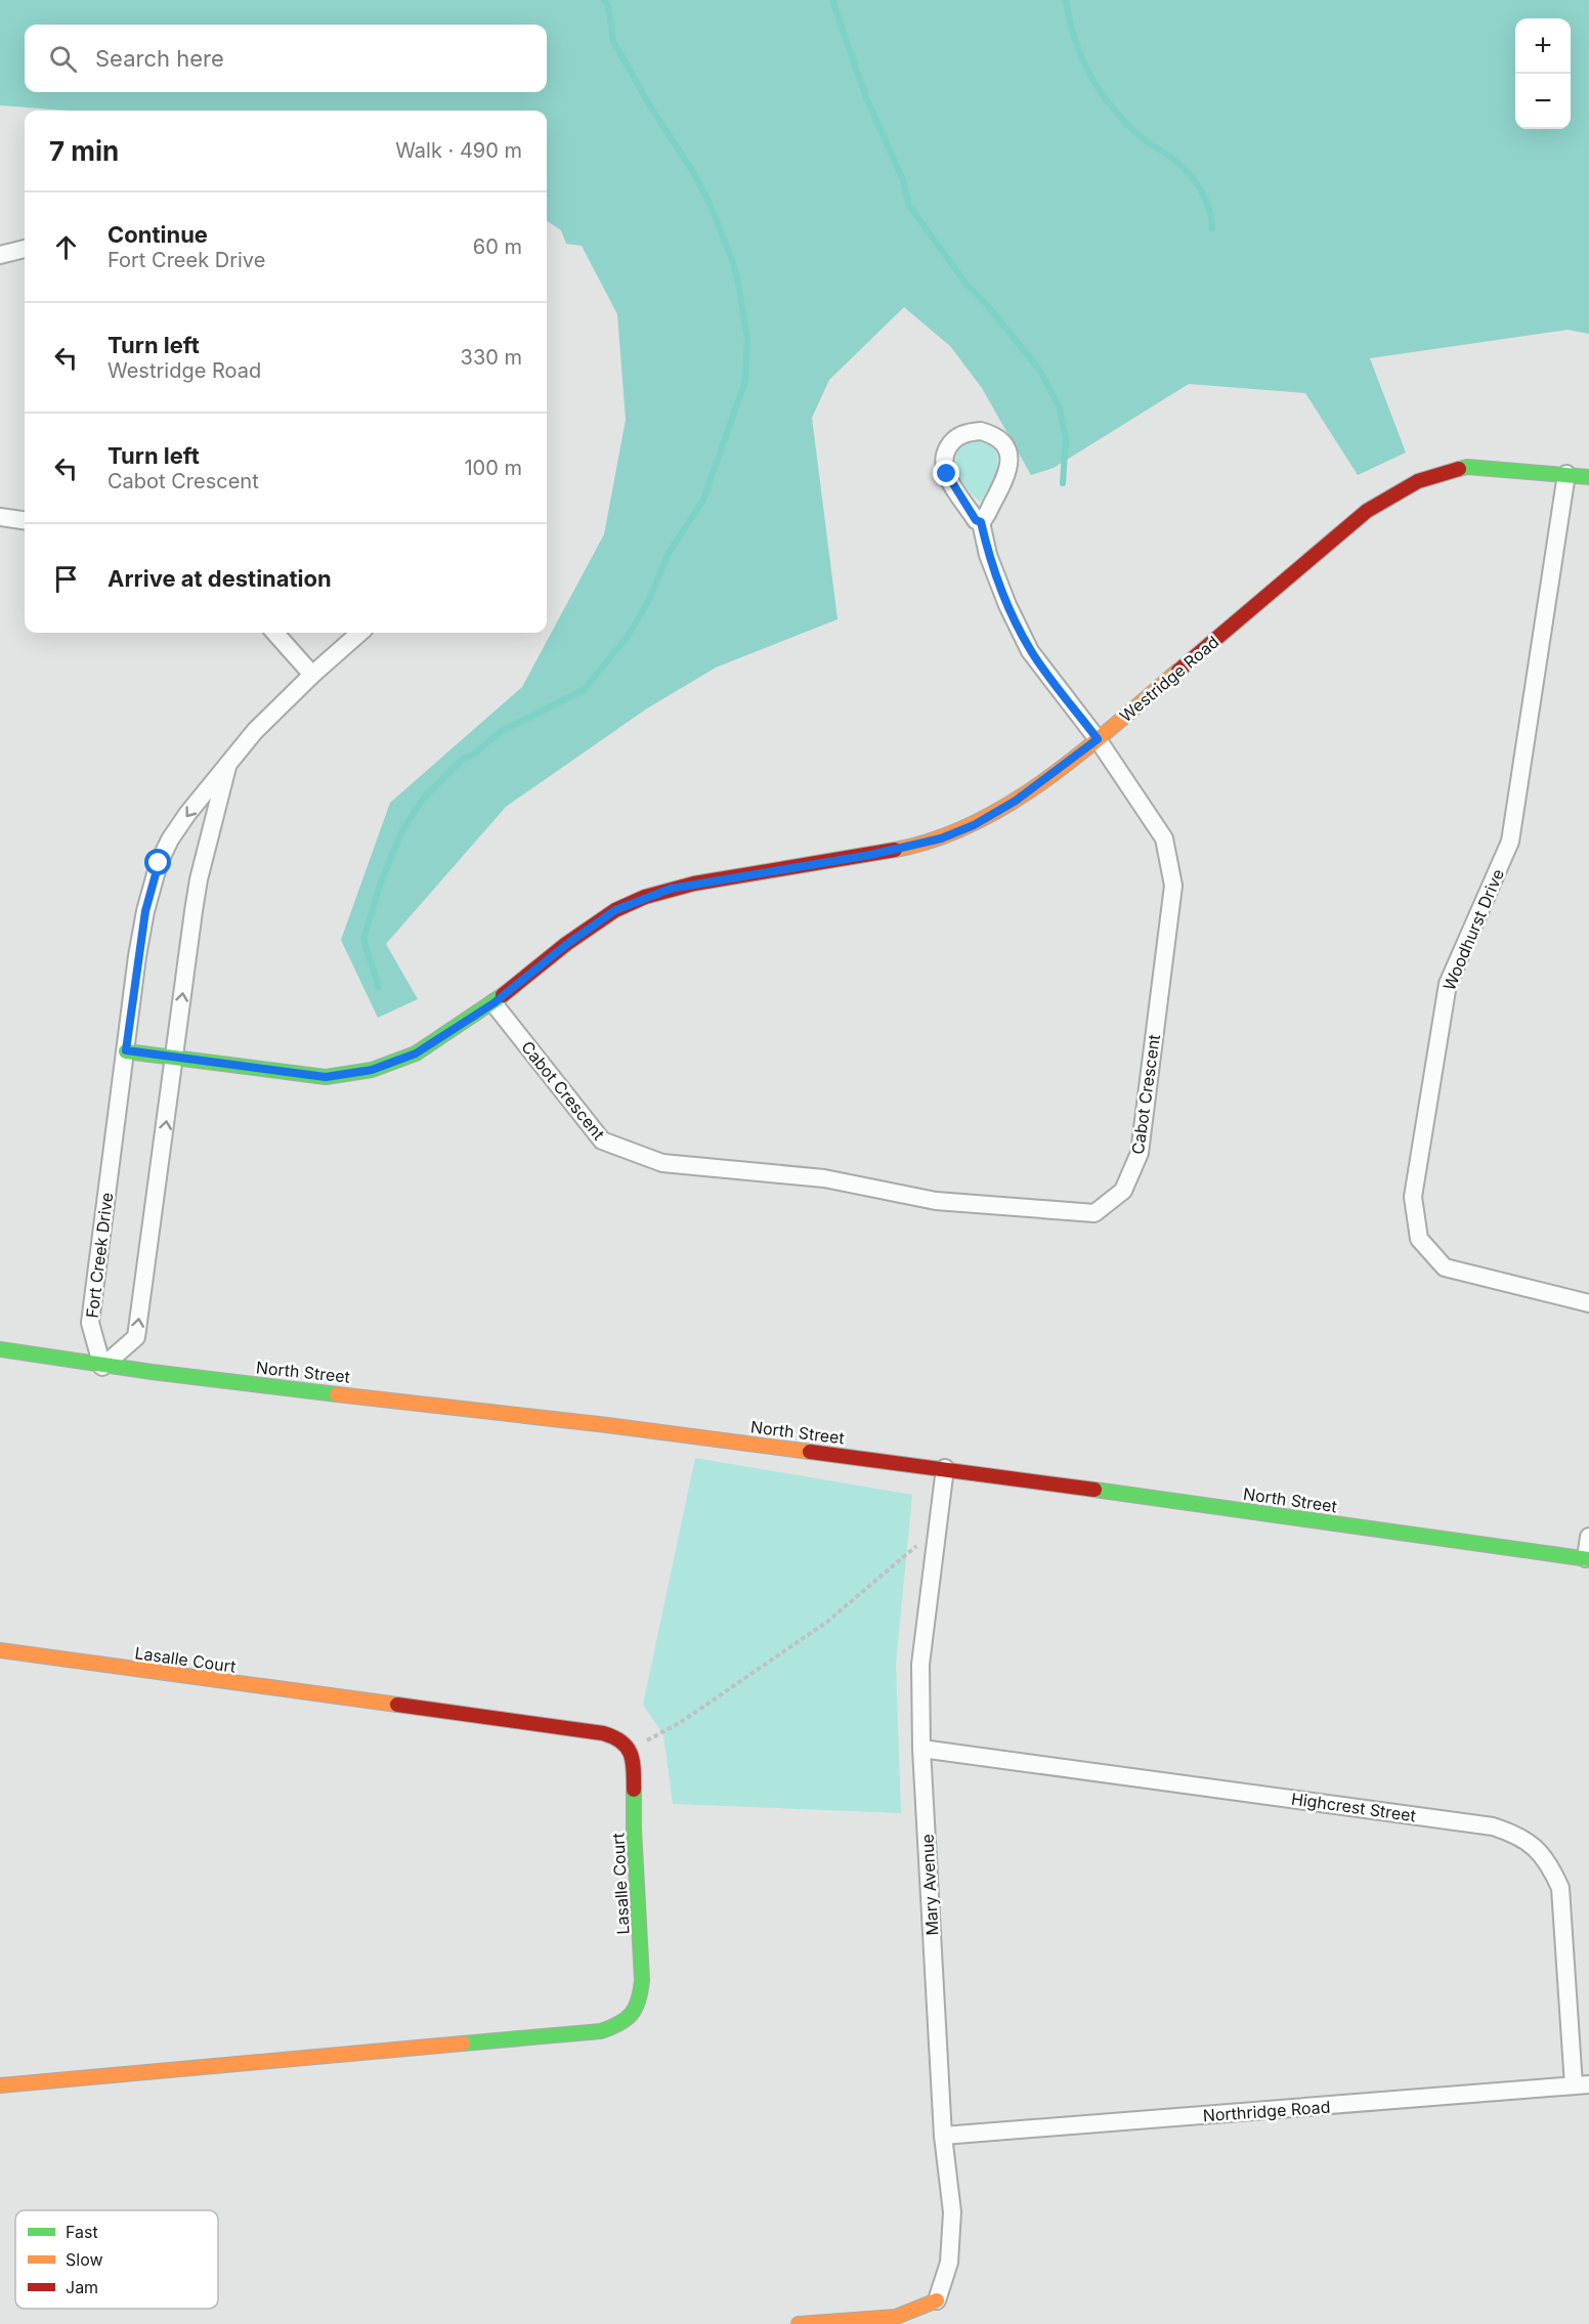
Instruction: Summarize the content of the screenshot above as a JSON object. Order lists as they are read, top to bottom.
{
  "streets": {
    "street": [
      "Westridge Road",
      "Woodhurst Drive",
      "Cabot Crescent",
      "Fort Creek Drive",
      "North Street",
      "Lasalle Court",
      "Highcrest Street",
      "Mary Avenue",
      "Northridge Road"
    ]
  },
  "crossings": [
    ["Westridge Road", "Woodhurst Drive"],
    ["Westridge Road", "Cabot Crescent"],
    ["Westridge Road", "Fort Creek Drive"],
    ["Fort Creek Drive", "North Street"],
    ["North Street", "Mary Avenue"],
    ["Highcrest Street", "Mary Avenue"],
    ["Highcrest Street", "Northridge Road"],
    ["Mary Avenue", "Northridge Road"]
  ],
  "legend": ["Fast", "Slow", "Jam"],
  "page": {
    "map_buttons": ["+", "−"],
    "search": "Search here",
    "heading": ["7 min", "Walk · 490 m"],
    "list": [
      ["Continue", "Fort Creek Drive", "60 m"],
      ["Turn left", "Westridge Road", "330 m"],
      ["Turn left", "Cabot Crescent", "100 m"],
      "Arrive at destination"
    ]
  }
}
